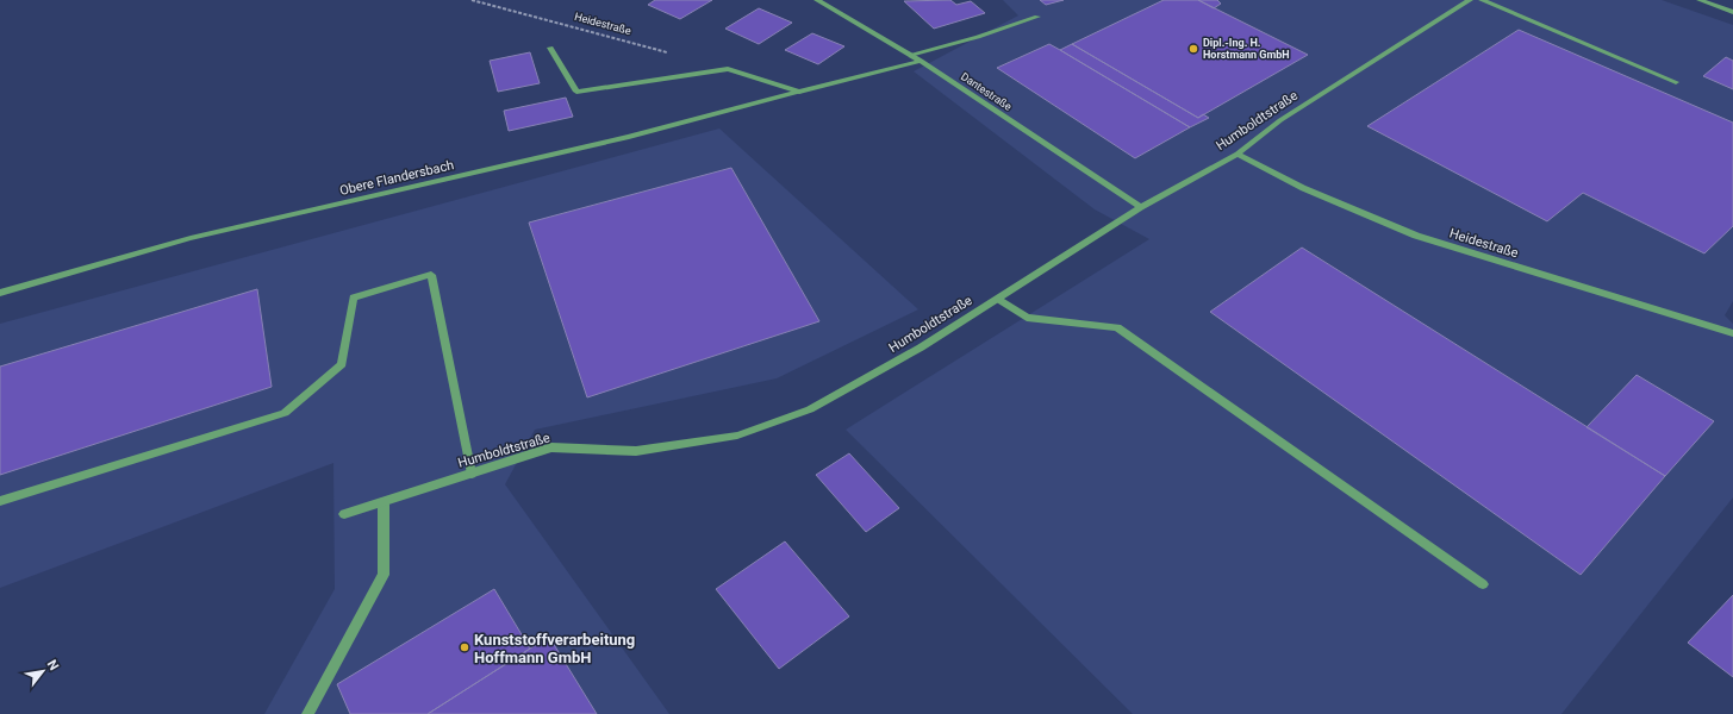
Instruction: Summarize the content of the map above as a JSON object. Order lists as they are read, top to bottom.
{
  "streets": {
    "street": [
      "Heidestraße",
      "Dantestraße",
      "Humboldtstraße",
      "Obere Flandersbach"
    ]
  },
  "crossings": [
    ["Heidestraße", "Humboldtstraße"],
    ["Dantestraße", "Humboldtstraße"]
  ],
  "places": ["Dipl.-Ing. H. Horstmann GmbH", "Kunststoffverarbeitung Hoffmann GmbH"],
  "north": "top right"
}
